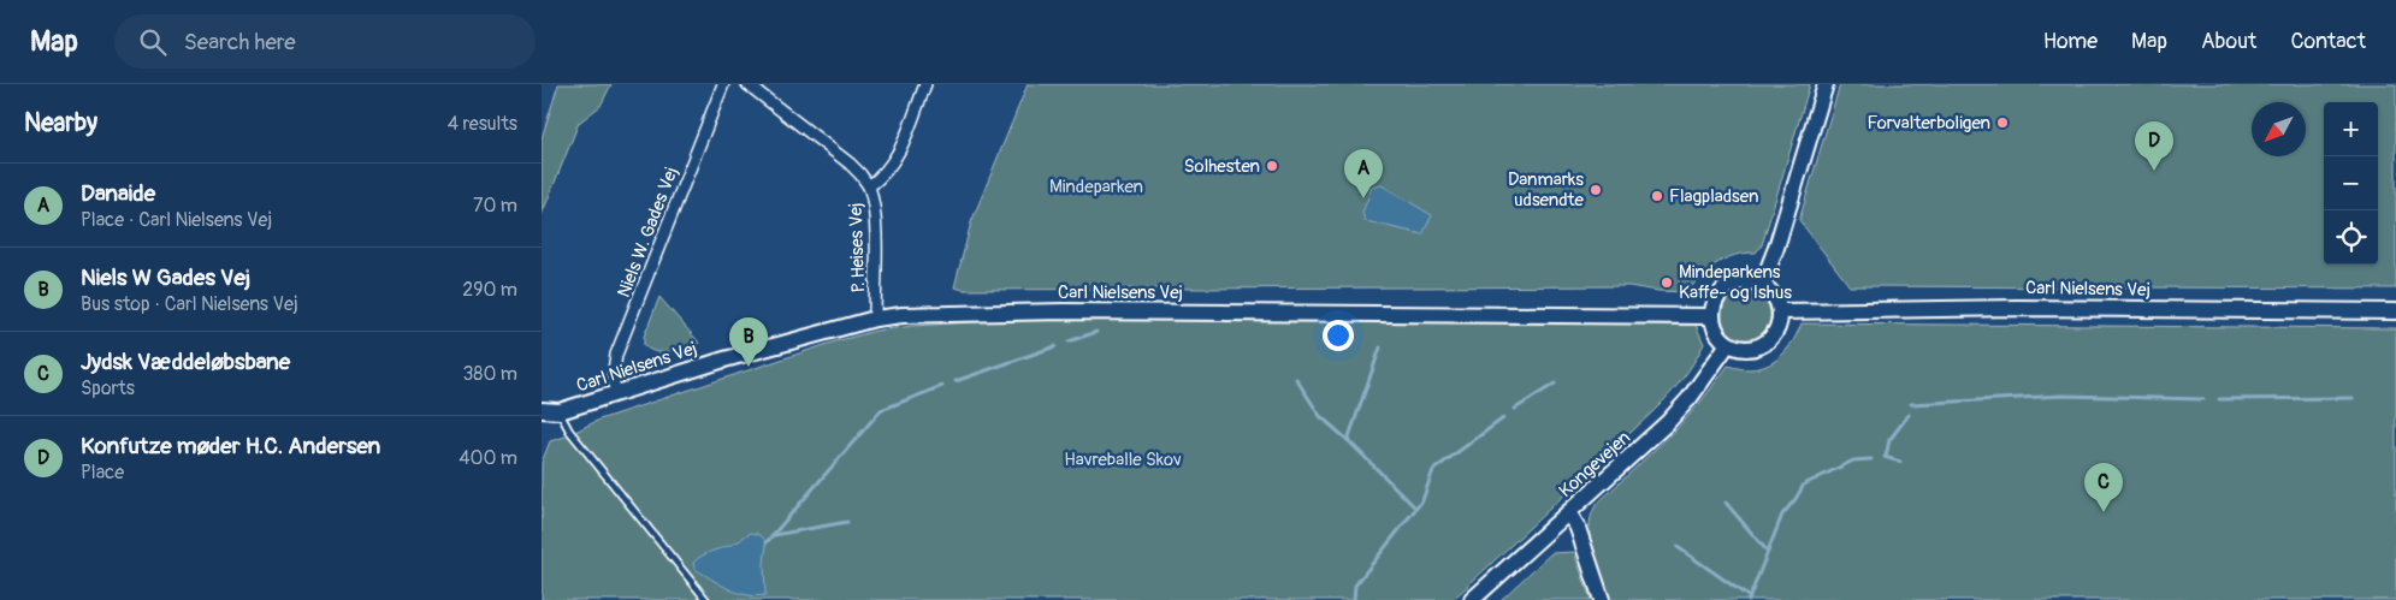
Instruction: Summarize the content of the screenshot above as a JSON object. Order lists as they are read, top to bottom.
{
  "streets": {
    "street": [
      "Niels W. Gades Vej",
      "P. Heises Vej",
      "Carl Nielsens Vej",
      "Kongevejen"
    ]
  },
  "crossings": [
    ["Niels W. Gades Vej", "Carl Nielsens Vej"],
    ["P. Heises Vej", "Carl Nielsens Vej"],
    ["Carl Nielsens Vej", "Kongevejen"]
  ],
  "parks": ["Mindeparken", "Havreballe Skov"],
  "places": [
    "Forvalterboligen",
    "Solhesten",
    "Danmarks udsendte",
    "Flagpladsen",
    "Mindeparkens Kaffe- og Ishus"
  ],
  "north": "bottom left",
  "page": {
    "header": "Map",
    "search": "Search here",
    "nav": [
      "Home",
      "Map",
      "About",
      "Contact"
    ],
    "heading": ["Nearby", "4 results"],
    "map_buttons": ["+", "−"],
    "pins": [
      "D",
      "A",
      "B",
      "C"
    ],
    "list": [
      {
        "mark": "A",
        "name": "Danaide",
        "note": "Place · Carl Nielsens Vej",
        "value": "70 m"
      },
      {
        "mark": "B",
        "name": "Niels W Gades Vej",
        "note": "Bus stop · Carl Nielsens Vej",
        "value": "290 m"
      },
      {
        "mark": "C",
        "name": "Jydsk Væddeløbsbane",
        "note": "Sports",
        "value": "380 m"
      },
      {
        "mark": "D",
        "name": "Konfutze møder H.C. Andersen",
        "note": "Place",
        "value": "400 m"
      }
    ]
  }
}
